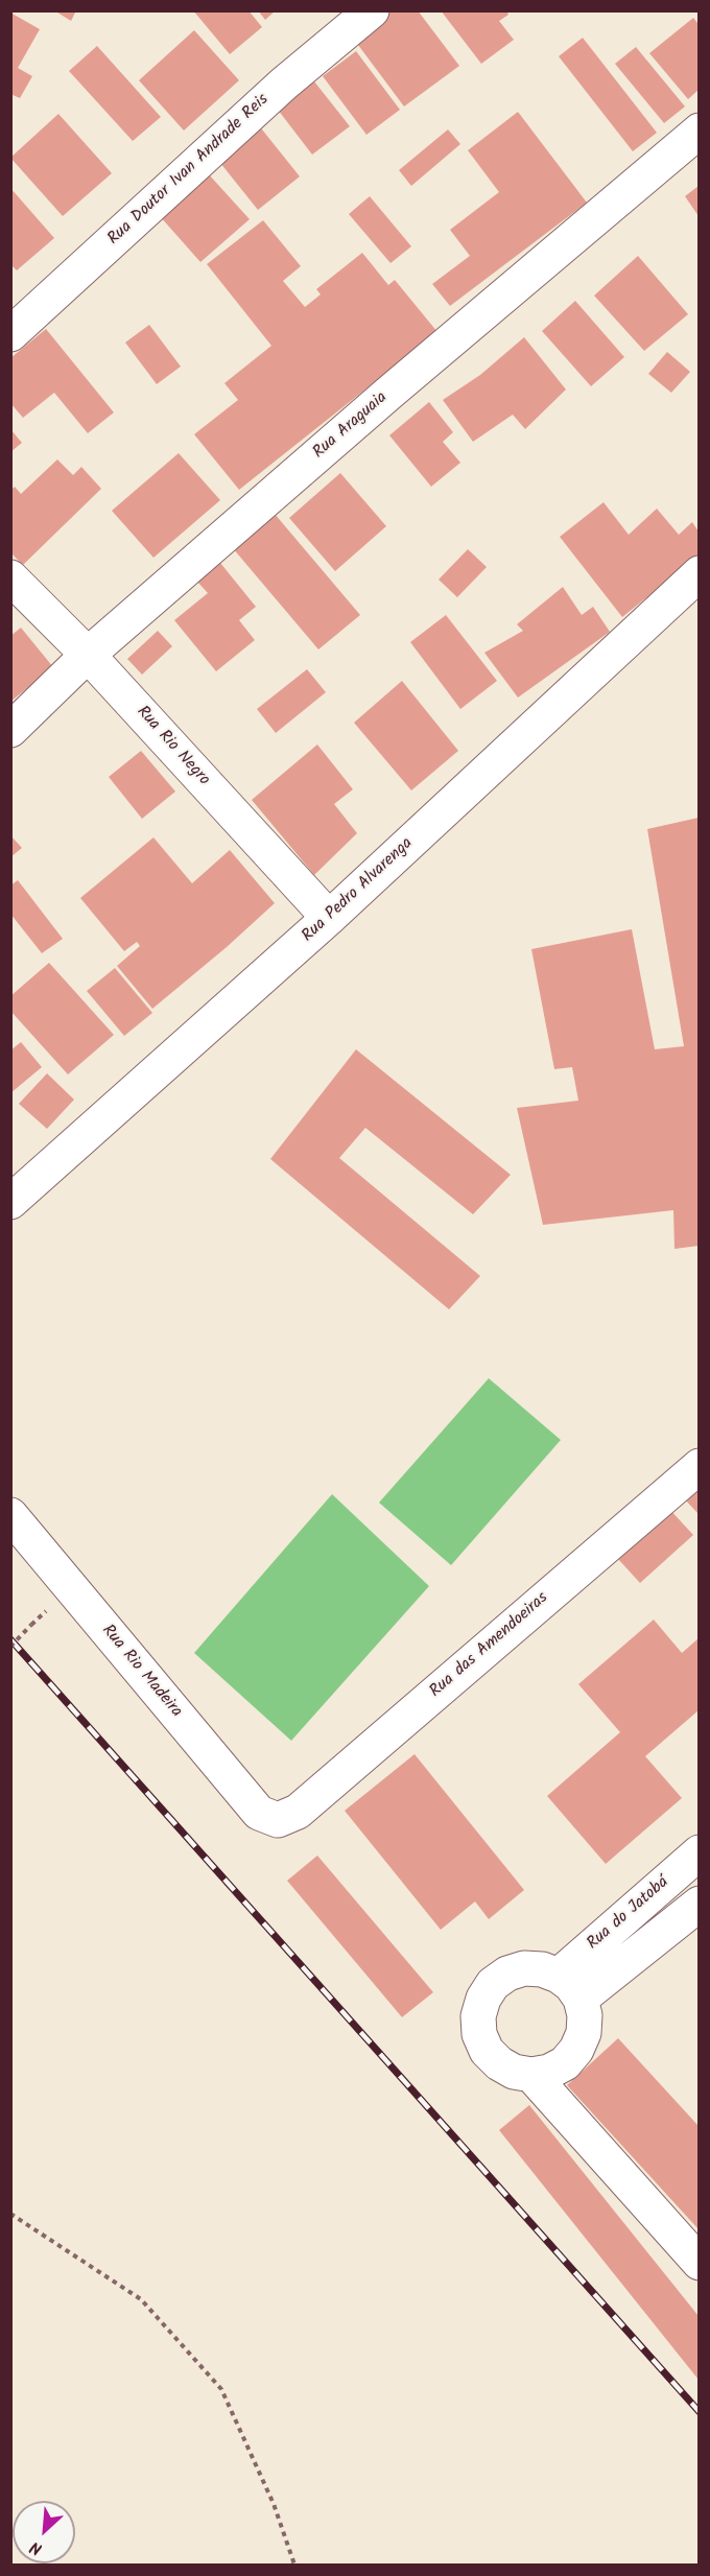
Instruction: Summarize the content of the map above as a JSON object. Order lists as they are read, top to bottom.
{
  "streets": {
    "street": [
      "Rua Doutor Ivan Andrade Reis",
      "Rua Araguaia",
      "Rua Rio Negro",
      "Rua Pedro Alvarenga",
      "Rua das Amendoeiras",
      "Rua Rio Madeira",
      "Rua do Jatobá"
    ]
  },
  "crossings": [
    ["Rua Araguaia", "Rua Rio Negro"],
    ["Rua Rio Negro", "Rua Pedro Alvarenga"],
    ["Rua das Amendoeiras", "Rua Rio Madeira"]
  ],
  "north": "bottom left"
}
